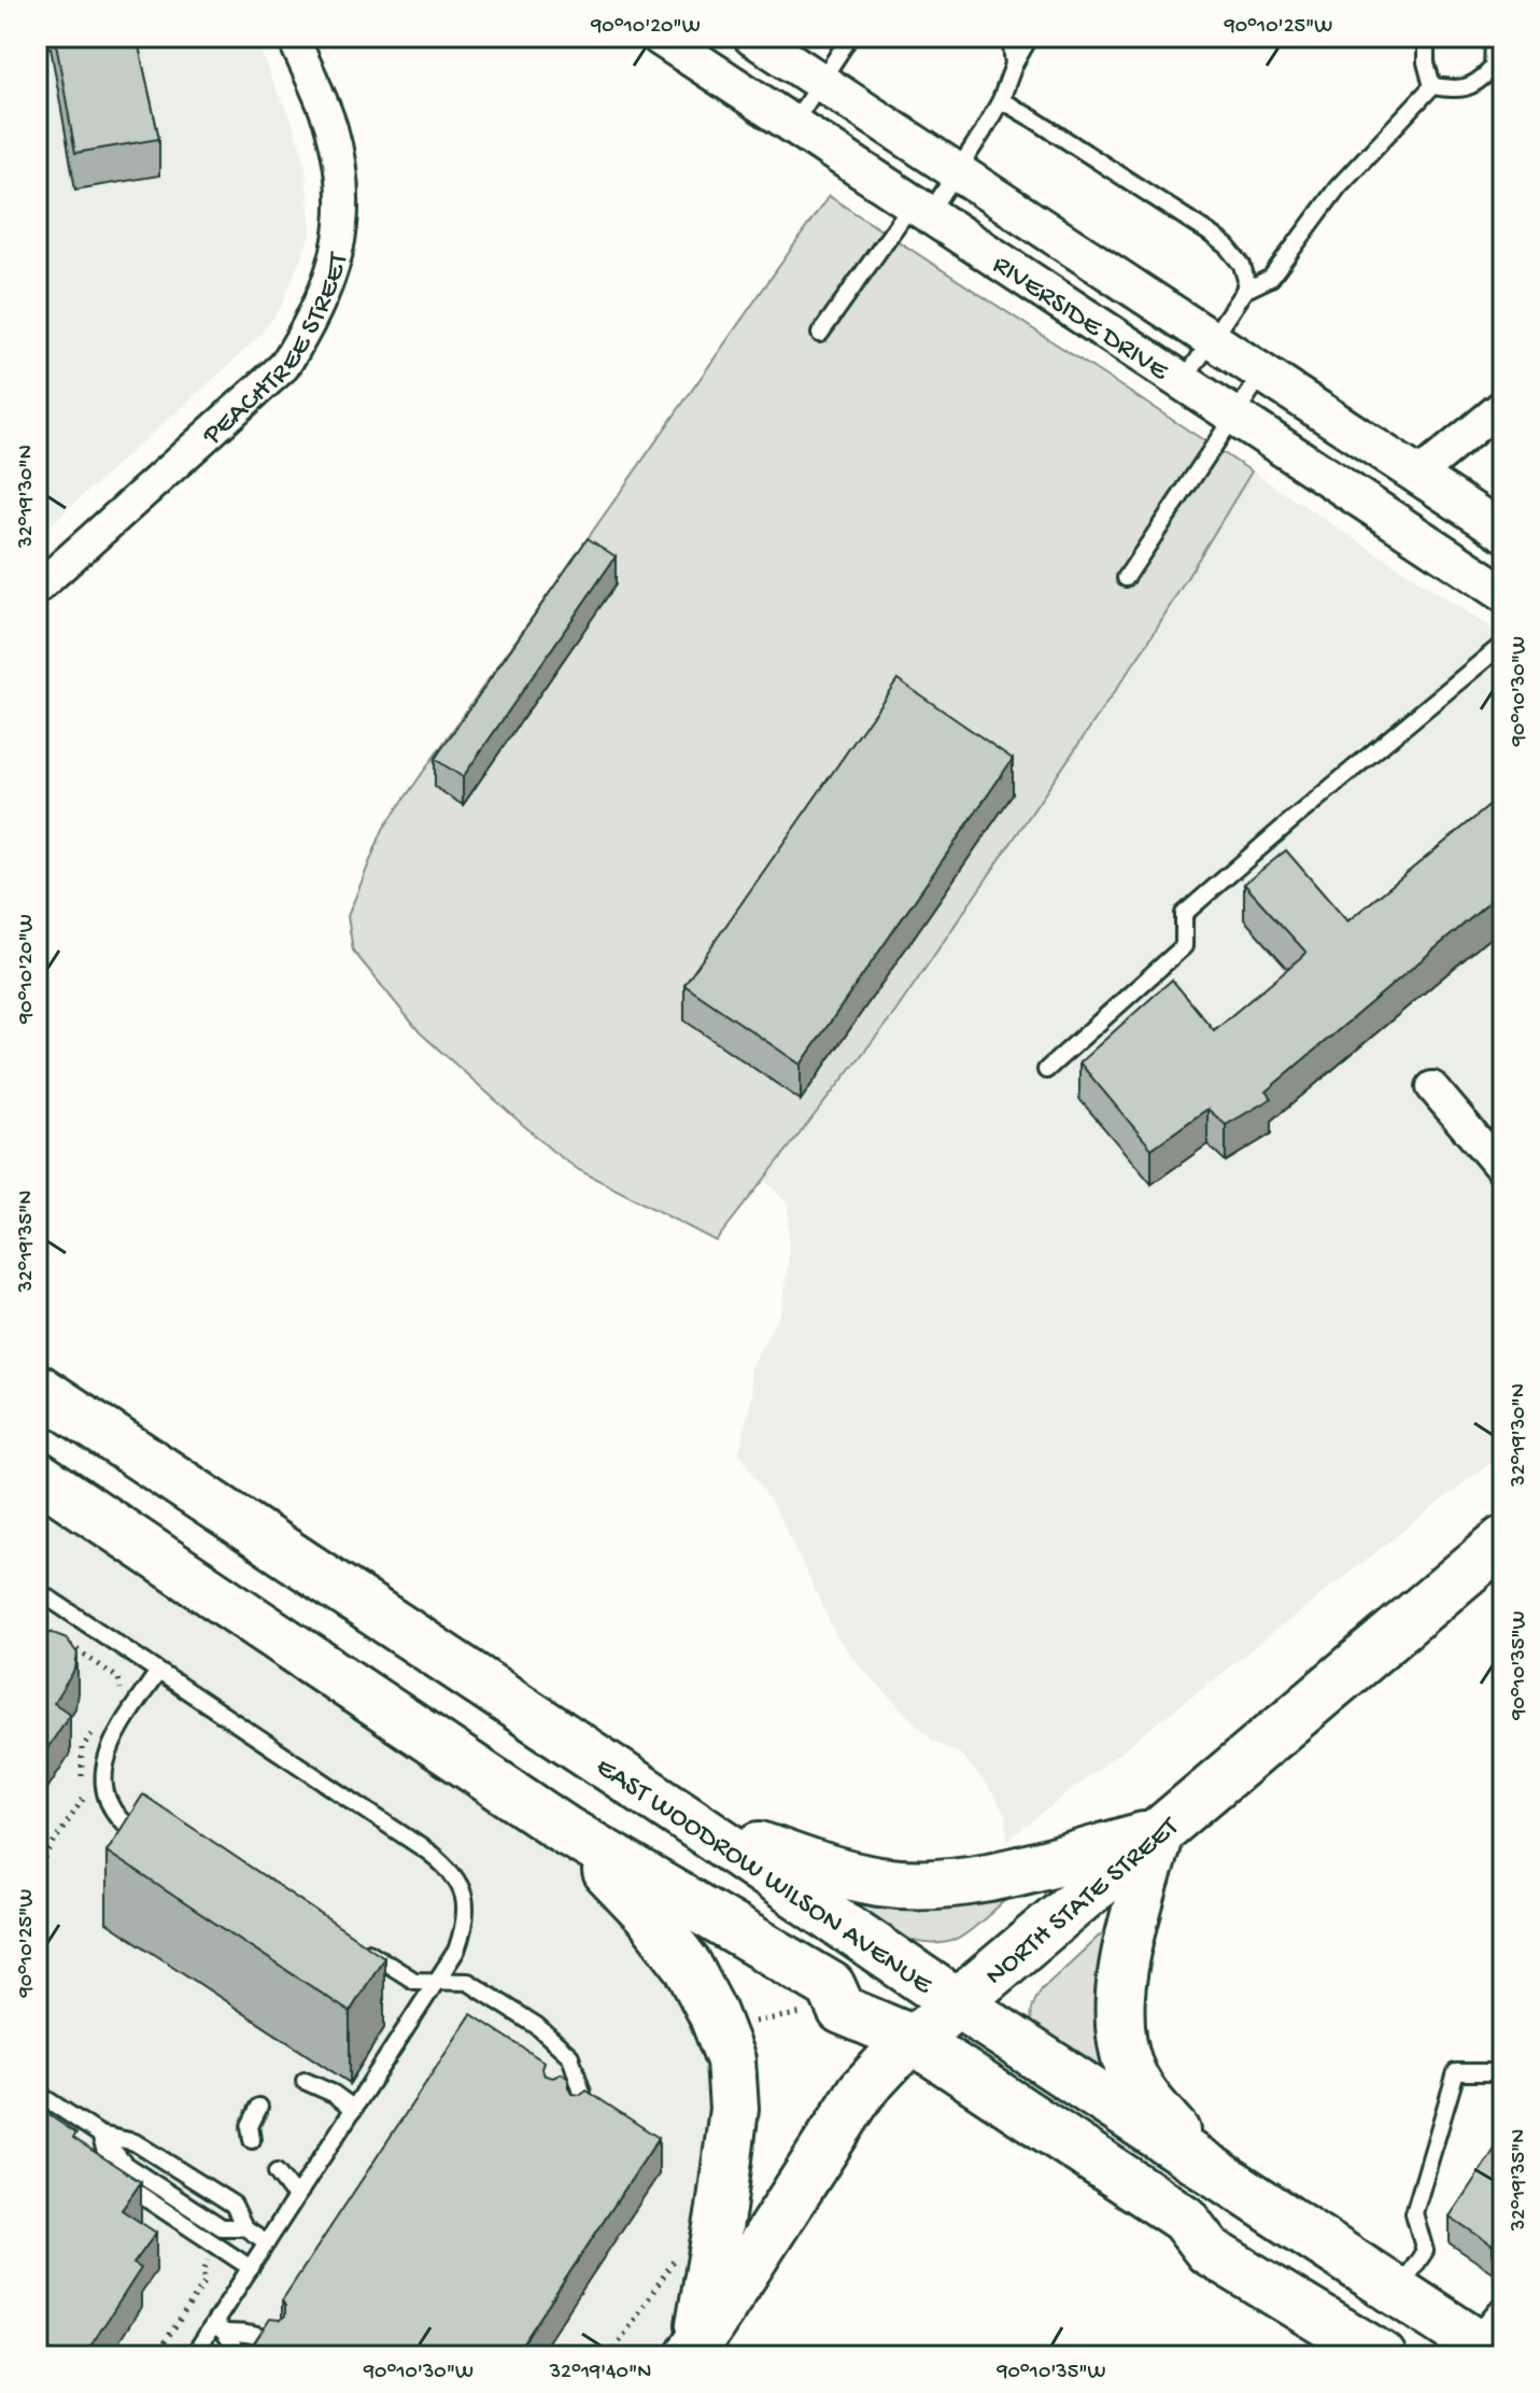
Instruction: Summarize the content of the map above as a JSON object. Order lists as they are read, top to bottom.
{
  "streets": {
    "main road": ["EAST WOODROW WILSON AVENUE", "NORTH STATE STREET"],
    "street": ["RIVERSIDE DRIVE", "PEACHTREE STREET"]
  },
  "crossings": [
    ["EAST WOODROW WILSON AVENUE", "NORTH STATE STREET"]
  ],
  "coordinates": [
    "90°10'20\"W",
    "90°10'25\"W",
    "32°19'30\"N",
    "90°10'30\"W",
    "32°19'35\"N",
    "90°10'35\"W",
    "32°19'40\"N"
  ]
}
